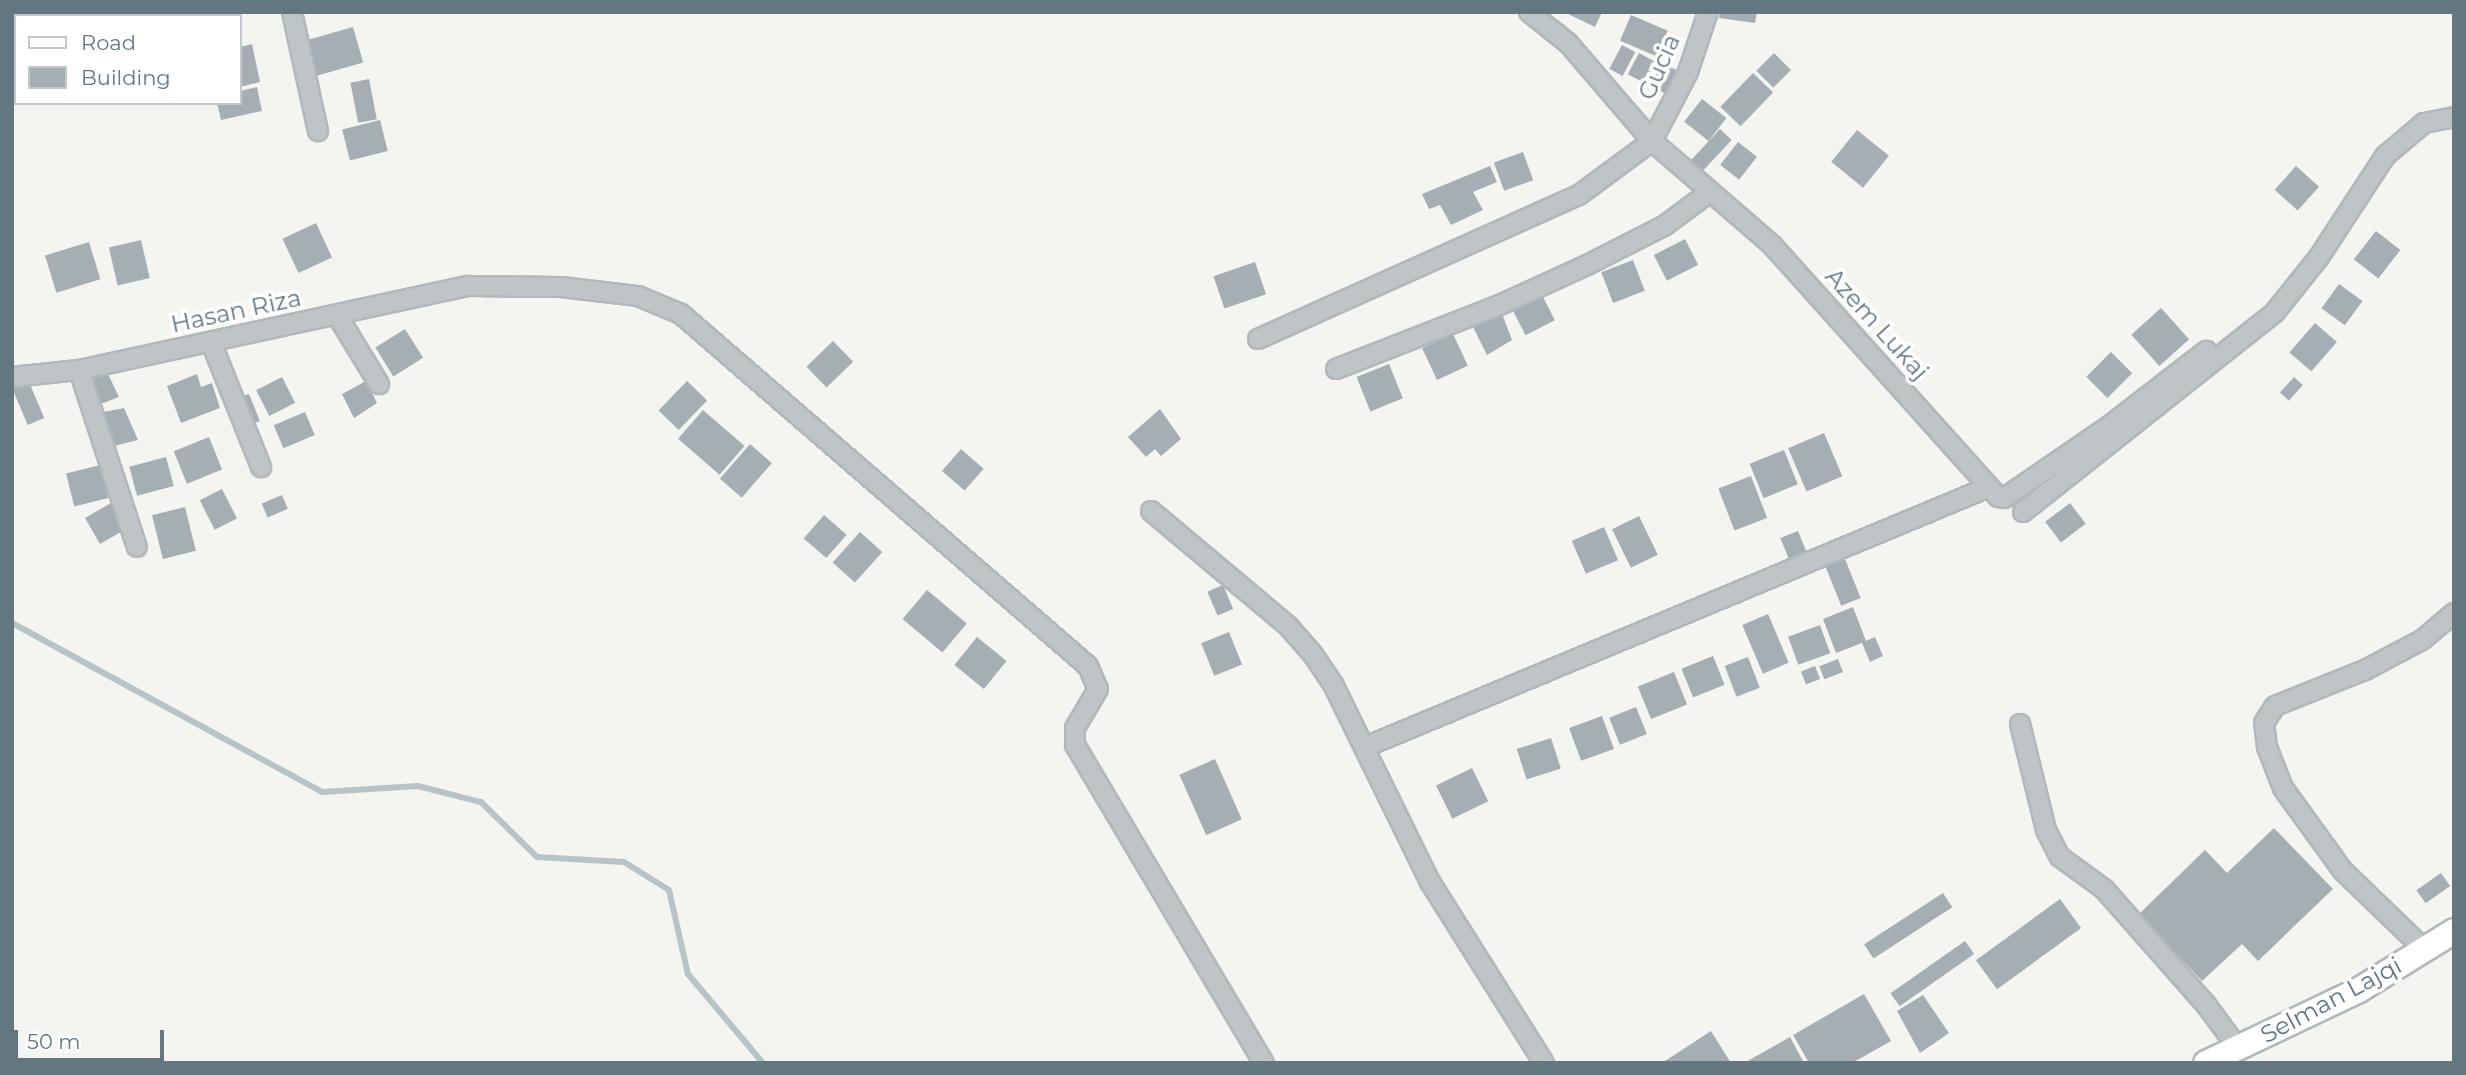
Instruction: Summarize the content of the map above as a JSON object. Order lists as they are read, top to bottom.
{
  "streets": {
    "street": [
      "Gucia",
      "Hasan Riza",
      "Azem Lukaj",
      "Selman Lajqi"
    ]
  },
  "crossings": [
    ["Gucia", "Azem Lukaj"]
  ],
  "legend": ["Road", "Building"],
  "scale_bar": "50 m"
}
